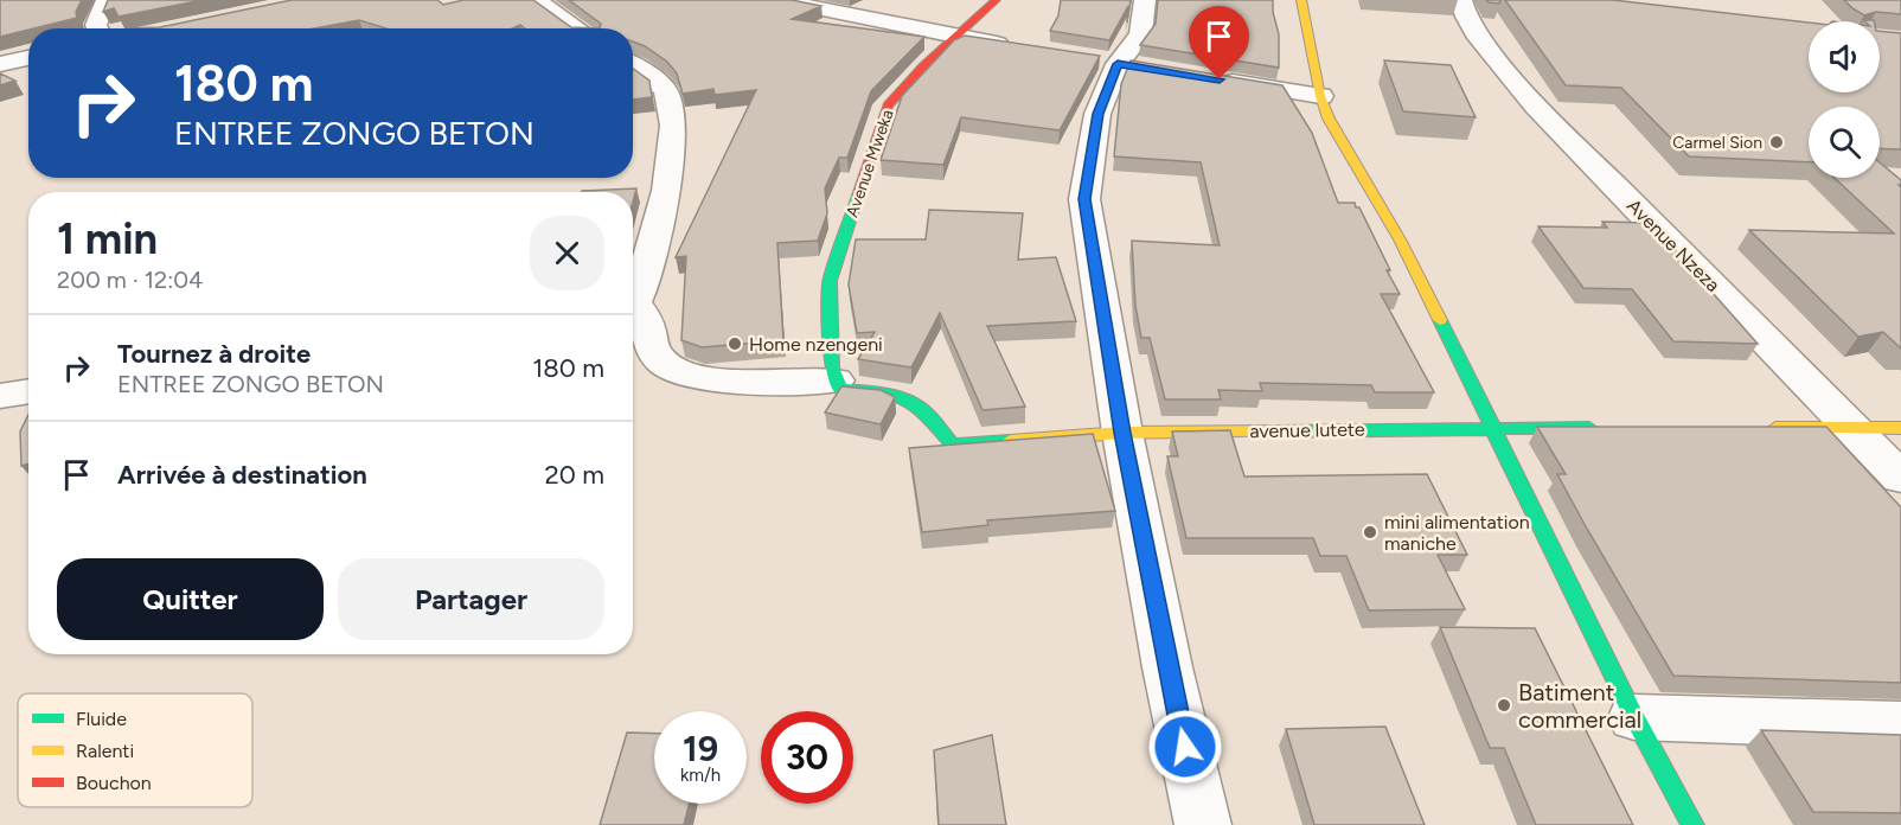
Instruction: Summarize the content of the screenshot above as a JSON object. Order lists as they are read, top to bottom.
{
  "streets": {
    "main road": ["Avenue Mweka", "avenue lutete"],
    "street": ["Avenue Nzeza"]
  },
  "crossings": [
    ["Avenue Mweka", "avenue lutete"]
  ],
  "places": [
    "Carmel Sion",
    "Home nzengeni",
    "mini alimentation maniche",
    "Batiment commercial"
  ],
  "legend": ["Fluide", "Ralenti", "Bouchon"],
  "page": {
    "turn": ["180 m", "ENTREE ZONGO BETON"],
    "heading": ["1 min", "200 m · 12:04"],
    "list": [
      {
        "name": "Tournez à droite",
        "note": "ENTREE ZONGO BETON",
        "value": "180 m"
      },
      {
        "name": "Arrivée à destination",
        "value": "20 m"
      }
    ],
    "buttons": ["Quitter", "Partager"],
    "speed": "19 km/h",
    "limit": "30"
  }
}
